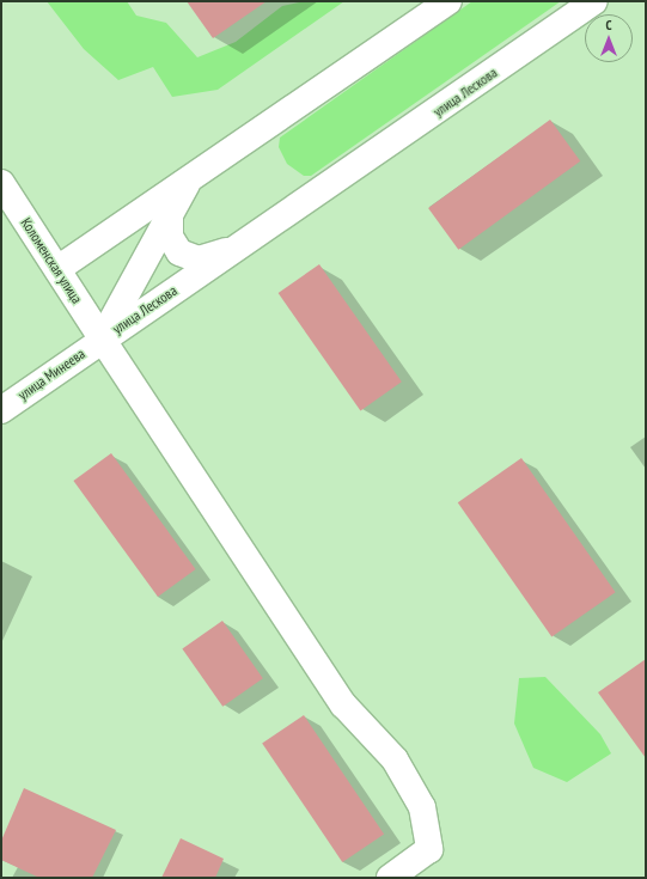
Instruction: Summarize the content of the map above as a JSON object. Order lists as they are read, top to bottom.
{
  "streets": {
    "main road": ["улица Лескова", "Коломенская улица", "улица Минеева"]
  },
  "crossings": [
    ["улица Лескова", "Коломенская улица"],
    ["улица Лескова", "улица Минеева"],
    ["Коломенская улица", "улица Минеева"]
  ],
  "north": "top"
}
